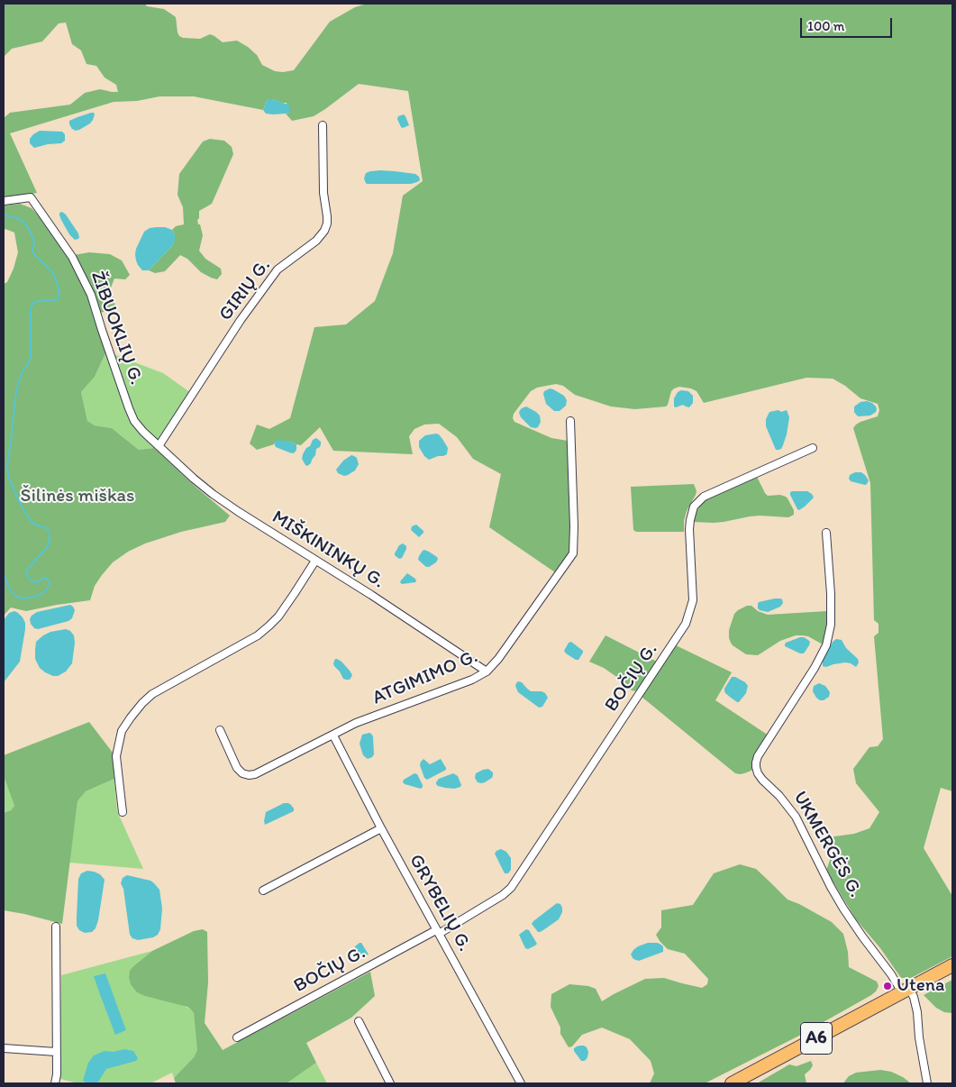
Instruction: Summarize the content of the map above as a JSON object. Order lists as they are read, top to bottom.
{
  "streets": {
    "highway": ["A6"],
    "street": [
      "GIRIŲ G.",
      "ŽIBUOKLIŲ G.",
      "MIŠKININKŲ G.",
      "ATGIMIMO G.",
      "BOČIŲ G.",
      "UKMERGĖS G.",
      "GRYBELIŲ G."
    ]
  },
  "crossings": [
    ["GIRIŲ G.", "ŽIBUOKLIŲ G."],
    ["GIRIŲ G.", "MIŠKININKŲ G."],
    ["ŽIBUOKLIŲ G.", "MIŠKININKŲ G."],
    ["MIŠKININKŲ G.", "ATGIMIMO G."],
    ["ATGIMIMO G.", "GRYBELIŲ G."],
    ["BOČIŲ G.", "GRYBELIŲ G."],
    ["UKMERGĖS G.", "A6"]
  ],
  "parks": ["Šilinės miškas"],
  "places": ["Utena"],
  "scale_bar": "100 m"
}
